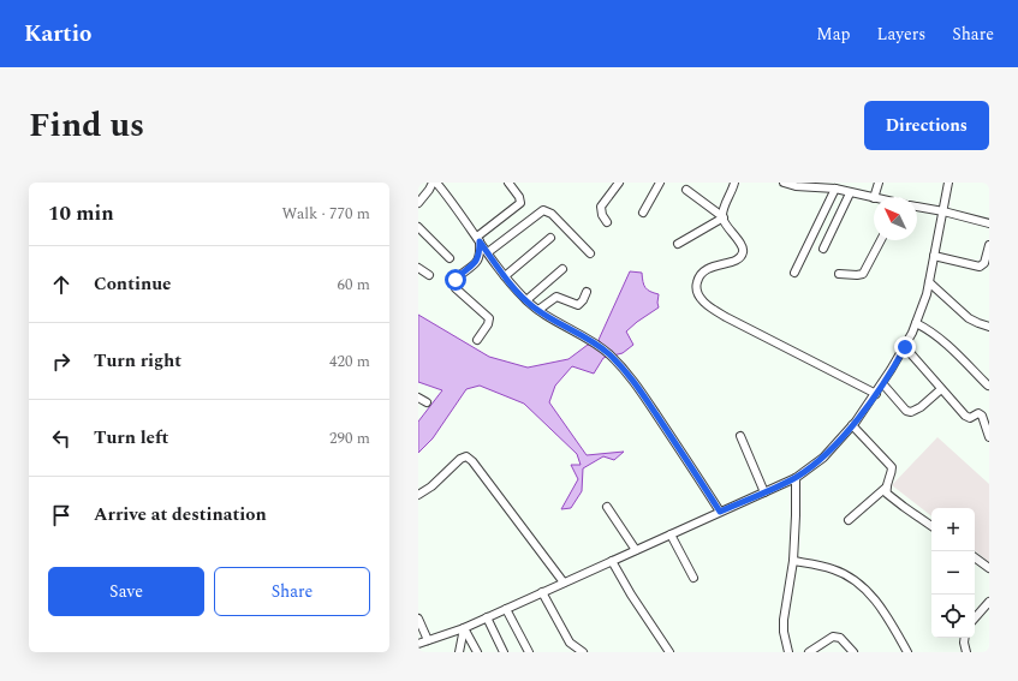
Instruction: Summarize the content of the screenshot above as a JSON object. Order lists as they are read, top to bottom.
{
  "north": "top left",
  "page": {
    "header": "Kartio",
    "nav": ["Map", "Layers", "Share"],
    "title": "Find us",
    "buttons": [
      "Directions",
      ["Save", "Share"]
    ],
    "heading": ["10 min", "Walk · 770 m"],
    "list": [
      ["Continue", "60 m"],
      ["Turn right", "420 m"],
      ["Turn left", "290 m"],
      "Arrive at destination"
    ],
    "map_buttons": ["+", "−"]
  }
}
